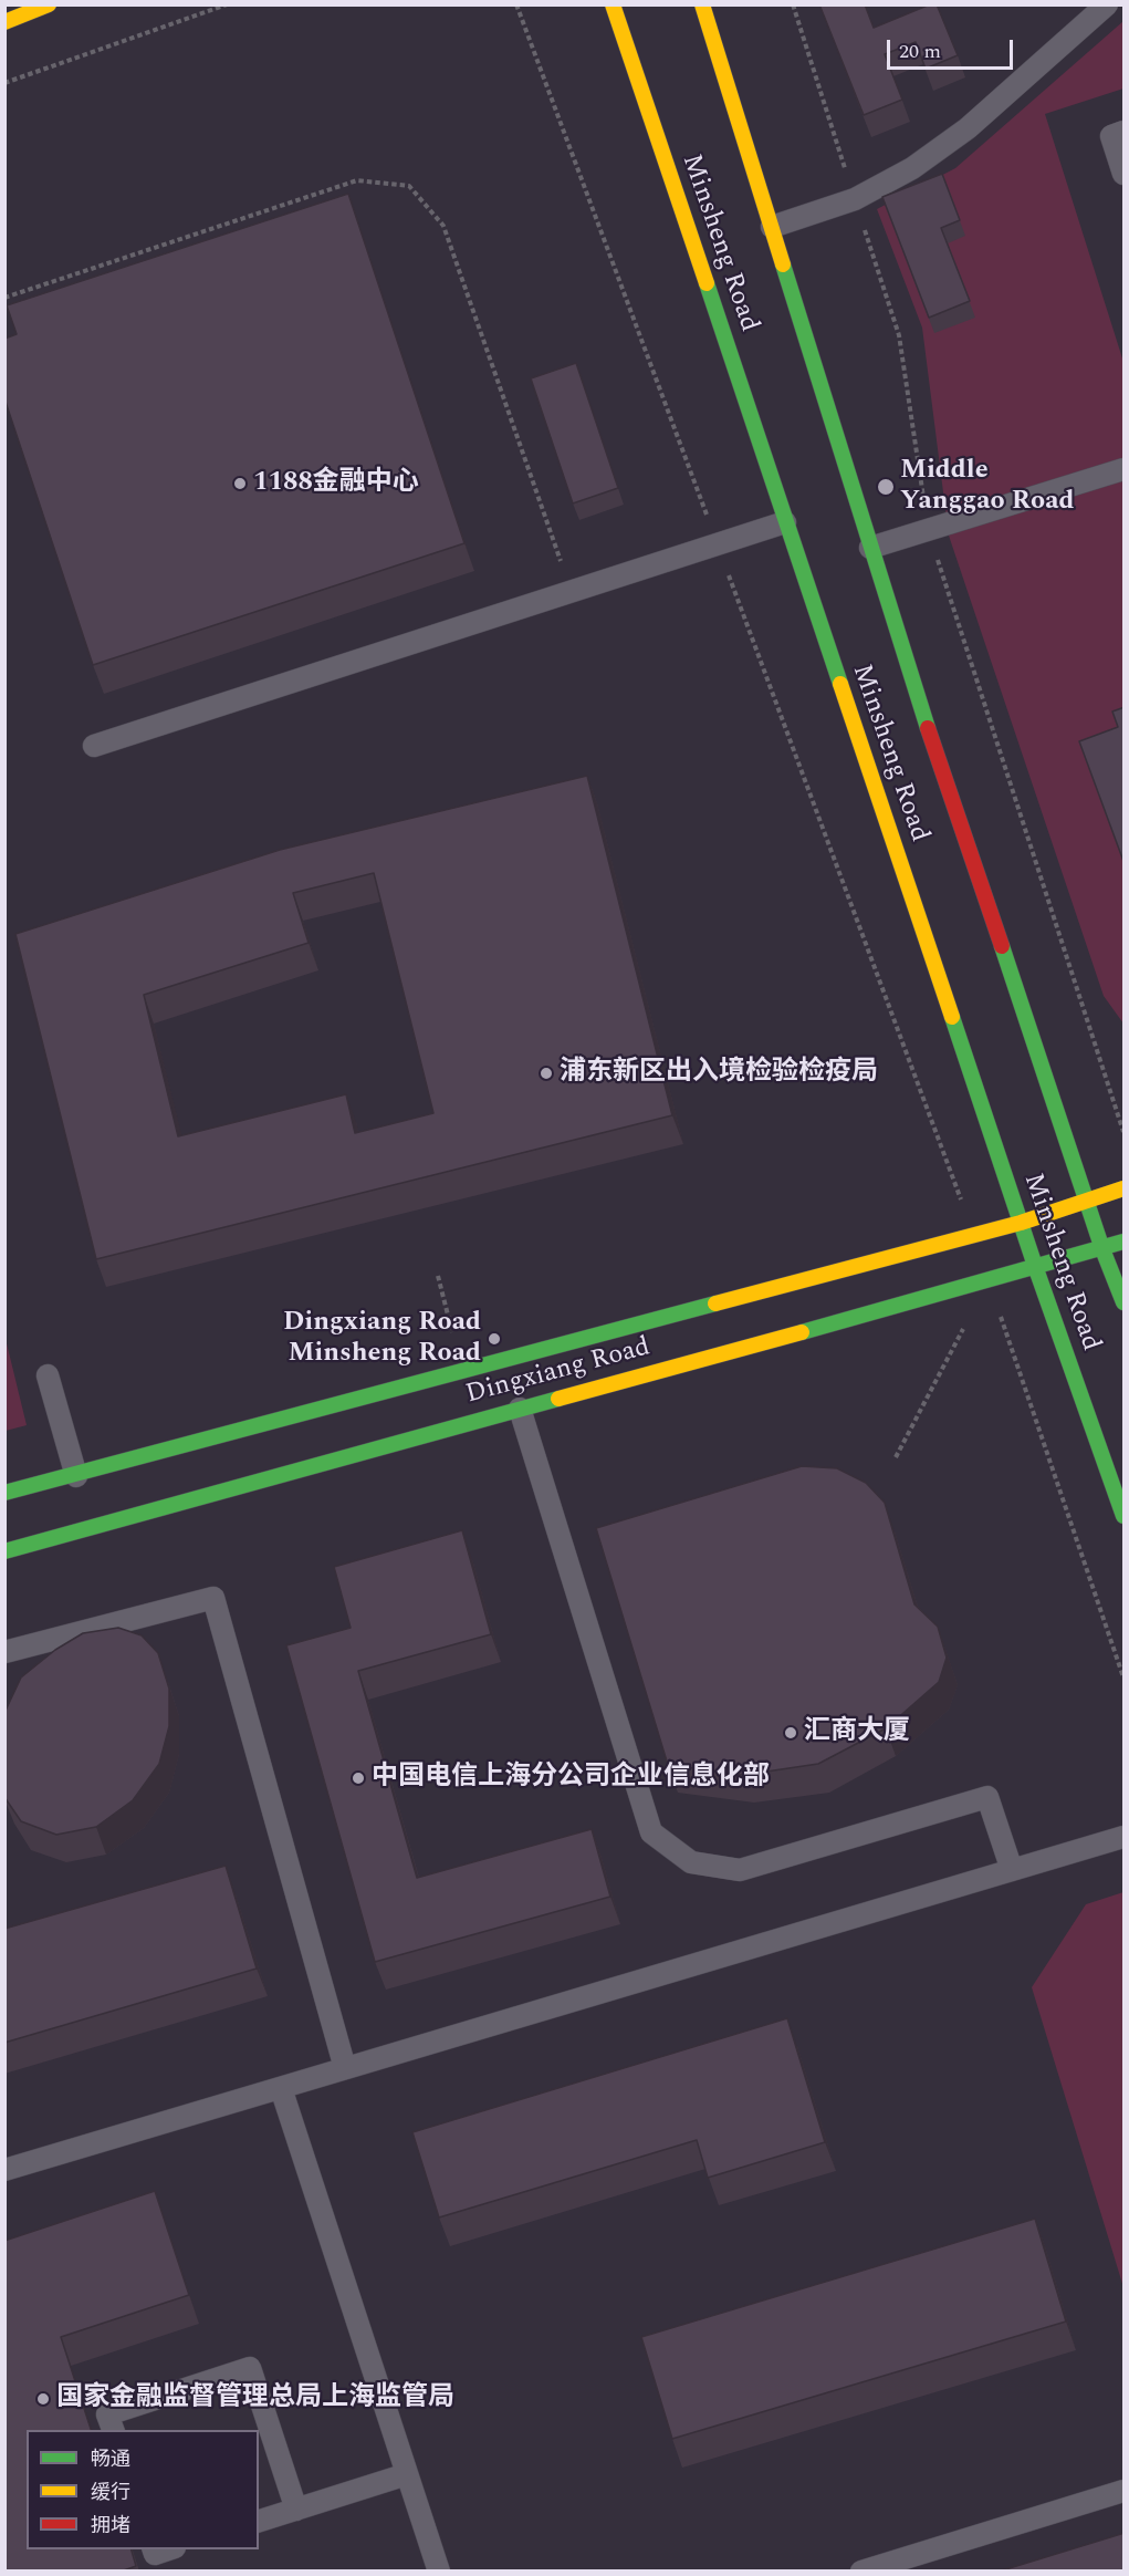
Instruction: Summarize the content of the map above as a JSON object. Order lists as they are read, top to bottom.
{
  "streets": {
    "main road": ["Minsheng Road", "Dingxiang Road"]
  },
  "crossings": [
    ["Minsheng Road", "Dingxiang Road"]
  ],
  "places": [
    "1188金融中心",
    "Middle Yanggao Road",
    "浦东新区出入境检验检疫局",
    "Dingxiang Road Minsheng Road",
    "汇商大厦",
    "中国电信上海分公司企业信息化部",
    "国家金融监督管理总局上海监管局"
  ],
  "legend": ["畅通", "缓行", "拥堵"],
  "scale_bar": "20 m"
}
